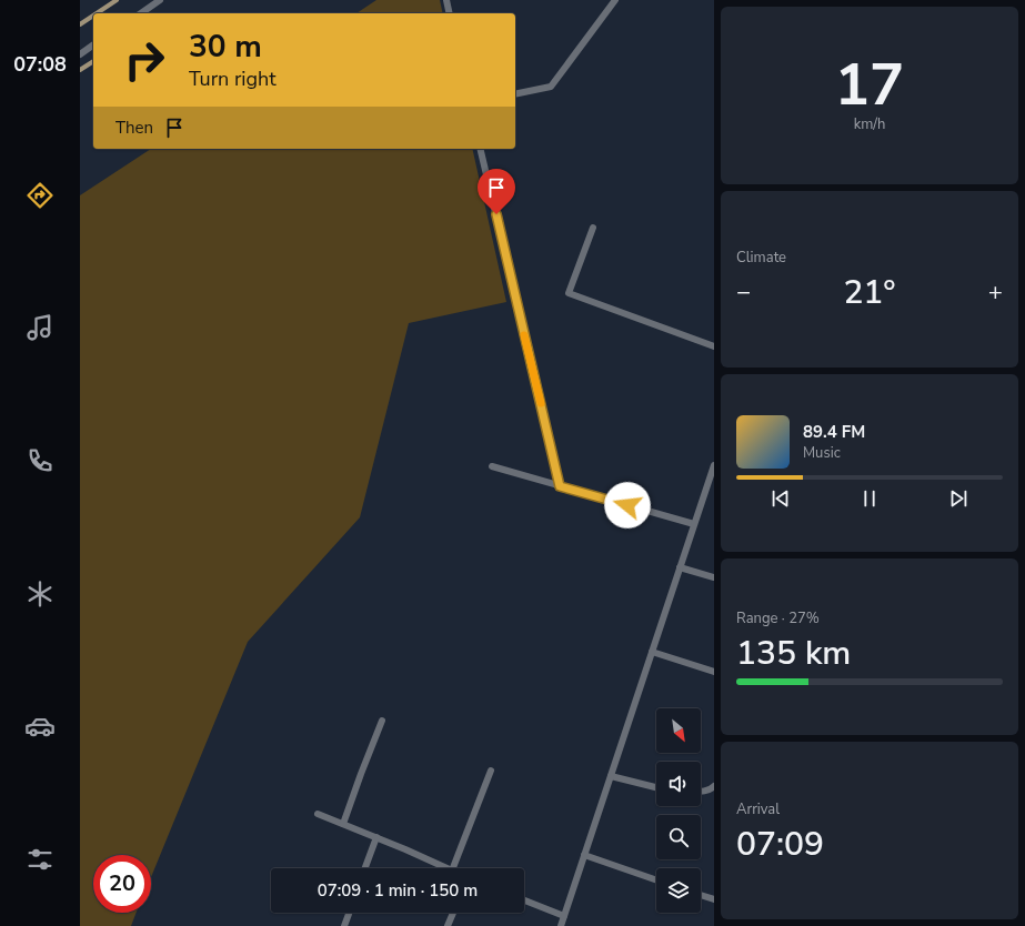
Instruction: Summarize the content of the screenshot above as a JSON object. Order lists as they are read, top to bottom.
{
  "north": "bottom right",
  "page": {
    "tabs": "07:08",
    "tile": [
      ["17", "km/h"],
      "Climate",
      ["Range · 27%", "135 km"],
      ["Arrival", "07:09"]
    ],
    "turn": ["30 m", "Turn right"],
    "then": "Then",
    "heat": ["−", "21°", "+"],
    "song": ["89.4 FM", "Music"],
    "limit": "20",
    "trip": "07:09 · 1 min · 150 m"
  }
}
